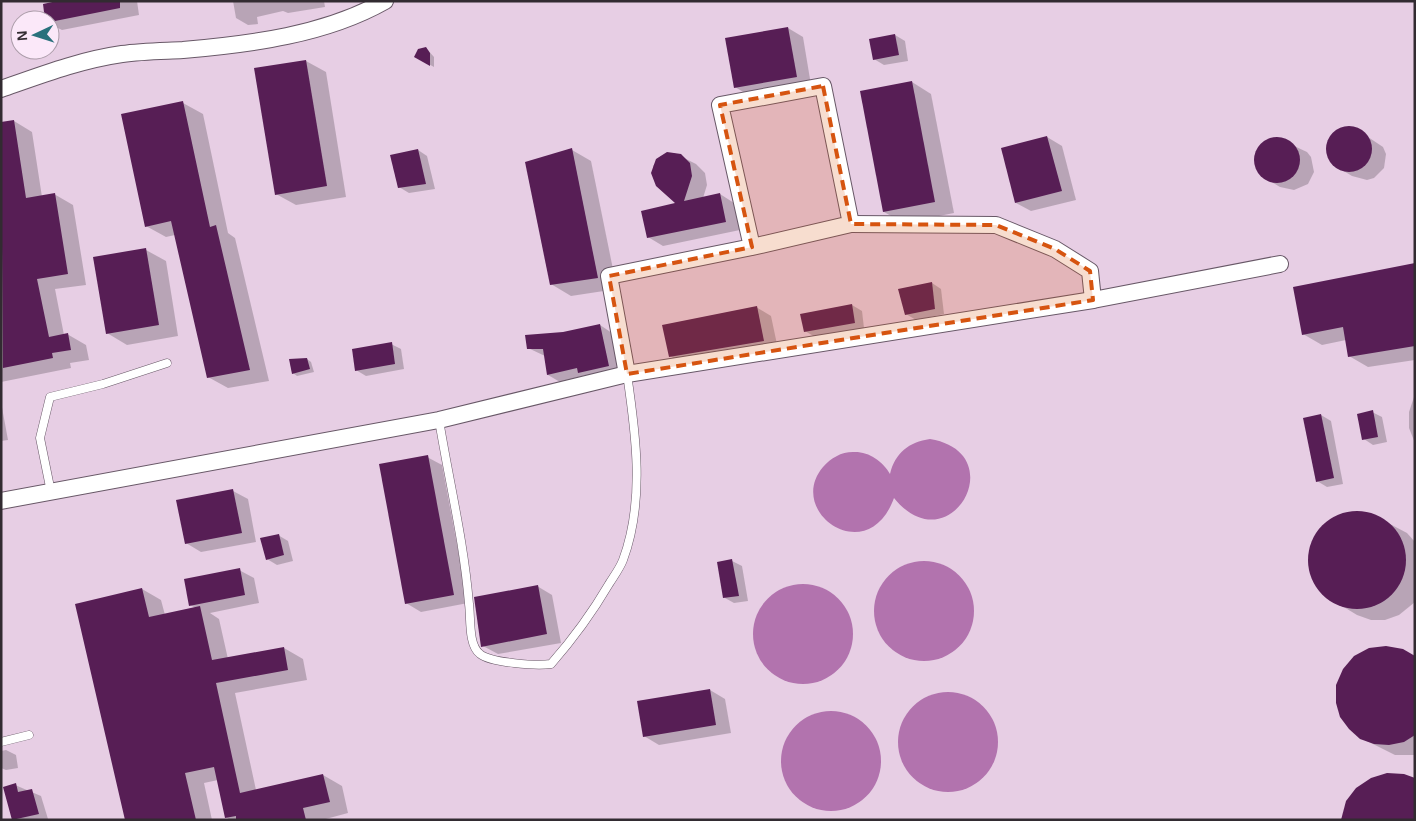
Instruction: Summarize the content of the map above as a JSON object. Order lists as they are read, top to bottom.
{
  "north": "left"
}
